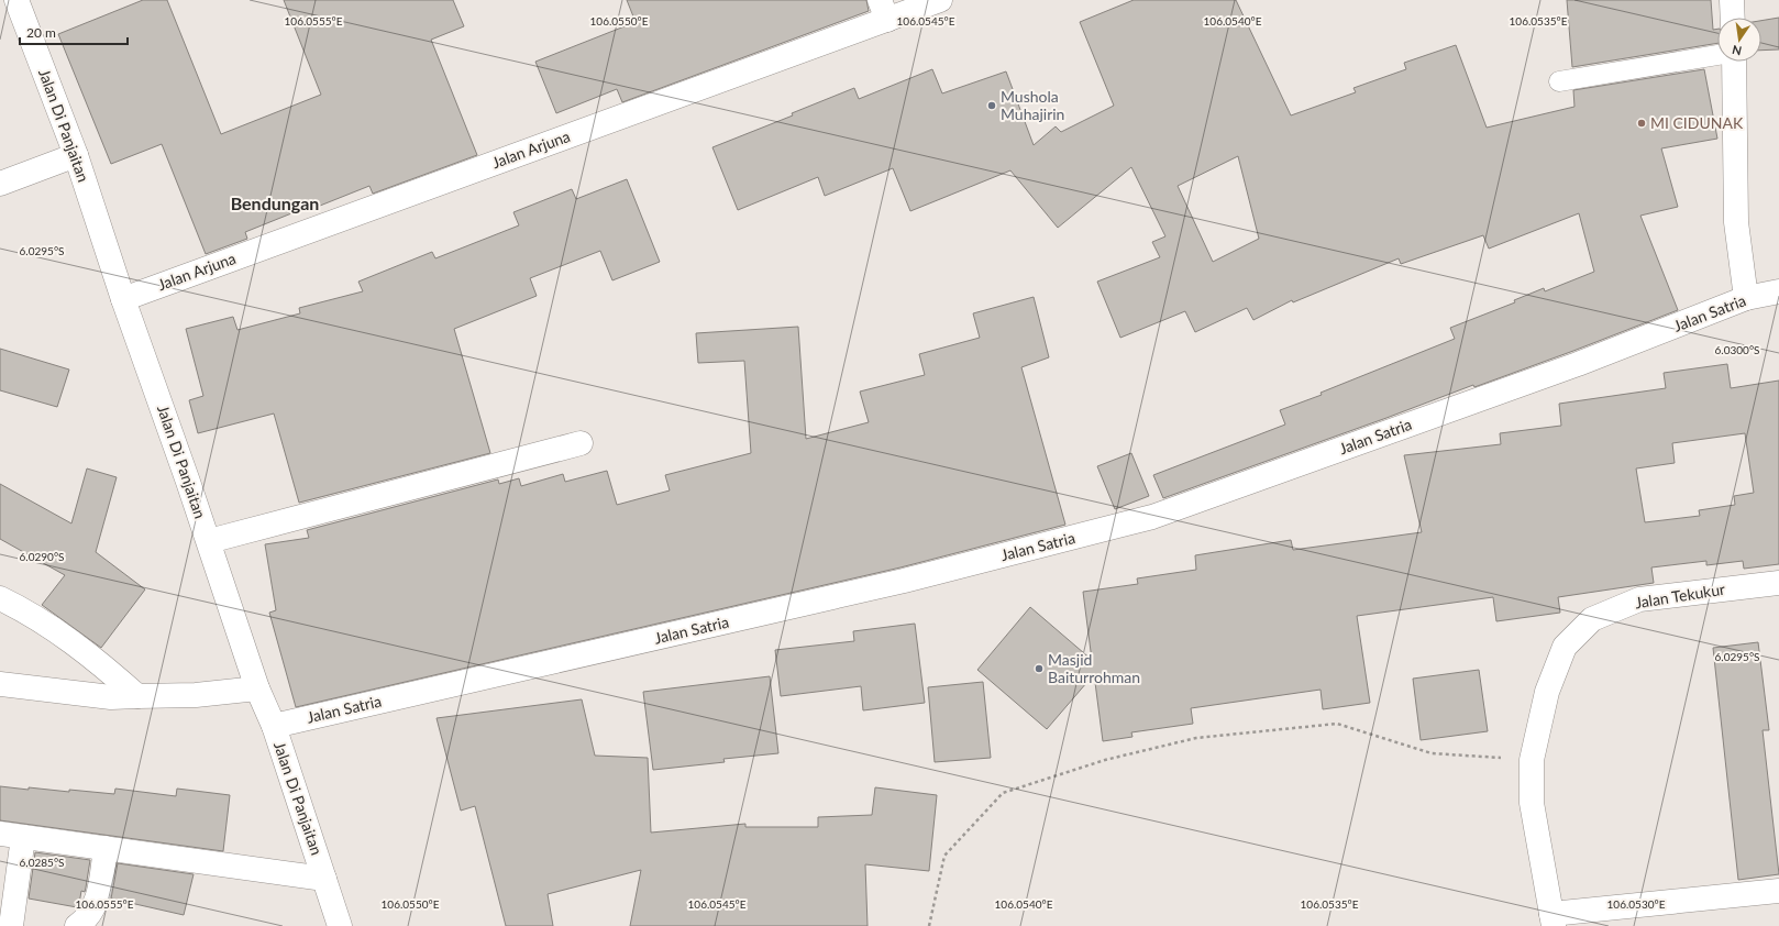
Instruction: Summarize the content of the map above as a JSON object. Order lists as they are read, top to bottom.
{
  "streets": {
    "street": [
      "Jalan Di Panjaitan",
      "Jalan Arjuna",
      "Jalan Satria",
      "Jalan Tekukur"
    ]
  },
  "crossings": [
    ["Jalan Di Panjaitan", "Jalan Arjuna"],
    ["Jalan Di Panjaitan", "Jalan Satria"]
  ],
  "districts": ["Bendungan"],
  "places": ["Mushola Muhajirin", "MI CIDUNAK", "Masjid Baiturrohman"],
  "scale_bar": "20 m",
  "north": "bottom",
  "coordinates": [
    "106.0555°E",
    "106.0550°E",
    "106.0545°E",
    "106.0540°E",
    "106.0535°E",
    "6.0295°S",
    "6.0300°S",
    "6.0290°S",
    "6.0285°S",
    "106.0530°E"
  ]
}
